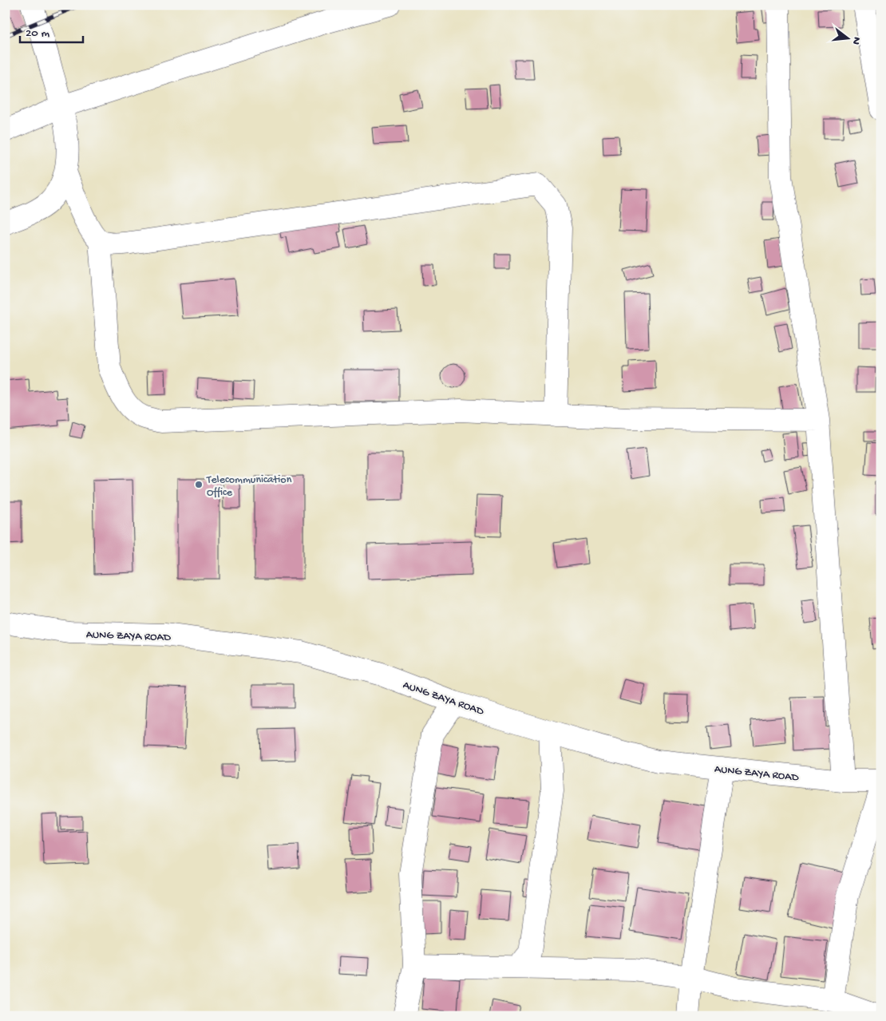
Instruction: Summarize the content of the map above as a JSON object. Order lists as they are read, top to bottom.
{
  "streets": {
    "main road": ["AUNG ZAYA ROAD"]
  },
  "places": ["Telecommunication Office"],
  "scale_bar": "20 m",
  "north": "right"
}
